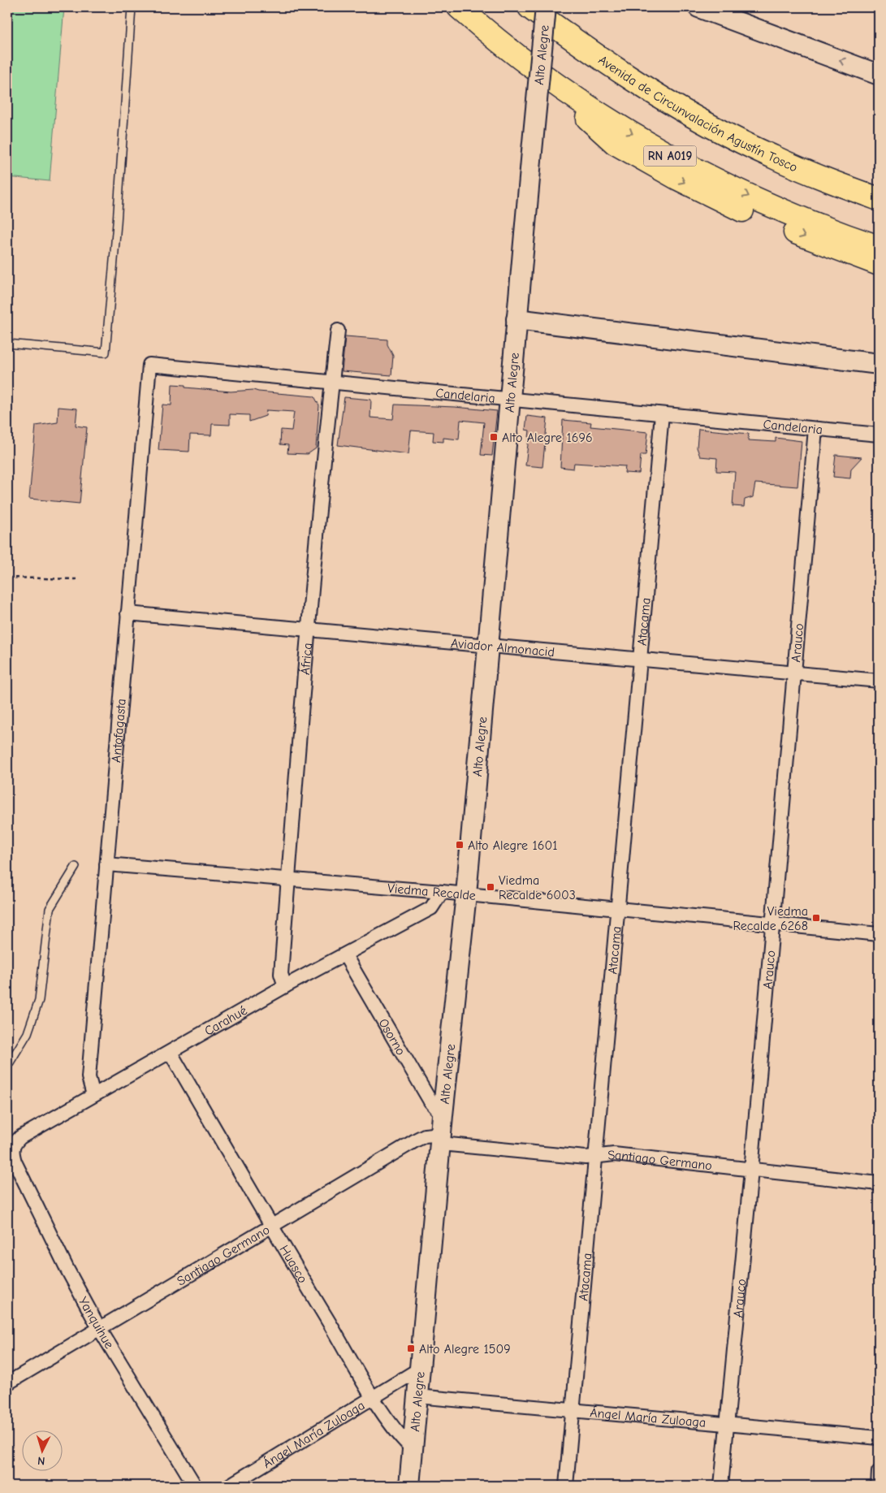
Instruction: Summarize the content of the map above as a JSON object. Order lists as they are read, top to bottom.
{
  "streets": {
    "highway": ["Avenida de Circunvalación Agustín Tosco", "RN A019"],
    "main road": ["Alto Alegre"],
    "street": [
      "Candelaria",
      "Atacama",
      "Arauco",
      "Aviador Almonacid",
      "África",
      "Antofagasta",
      "Viedma Recalde",
      "Carahué",
      "Osorno",
      "Santiago Germano",
      "Huasco",
      "Yanquihue",
      "Ángel María Zuloaga"
    ]
  },
  "crossings": [
    ["Alto Alegre", "Candelaria"],
    ["Alto Alegre", "Aviador Almonacid"],
    ["Alto Alegre", "Viedma Recalde"],
    ["Alto Alegre", "Osorno"],
    ["Alto Alegre", "Santiago Germano"],
    ["Alto Alegre", "Huasco"],
    ["Alto Alegre", "Ángel María Zuloaga"],
    ["Candelaria", "Atacama"],
    ["Candelaria", "Arauco"],
    ["Candelaria", "África"],
    ["Candelaria", "Antofagasta"],
    ["Atacama", "Aviador Almonacid"],
    ["Atacama", "Viedma Recalde"],
    ["Atacama", "Santiago Germano"],
    ["Atacama", "Ángel María Zuloaga"],
    ["Arauco", "Aviador Almonacid"],
    ["Arauco", "Viedma Recalde"],
    ["Arauco", "Santiago Germano"],
    ["Arauco", "Ángel María Zuloaga"],
    ["Aviador Almonacid", "África"],
    ["Aviador Almonacid", "Antofagasta"],
    ["África", "Viedma Recalde"],
    ["África", "Carahué"],
    ["Antofagasta", "Viedma Recalde"],
    ["Antofagasta", "Carahué"],
    ["Viedma Recalde", "Carahué"],
    ["Carahué", "Osorno"],
    ["Carahué", "Huasco"],
    ["Carahué", "Yanquihue"],
    ["Osorno", "Santiago Germano"],
    ["Santiago Germano", "Huasco"],
    ["Santiago Germano", "Yanquihue"],
    ["Huasco", "Ángel María Zuloaga"]
  ],
  "places": {
    "transit": [
      "Alto Alegre 1696",
      "Alto Alegre 1601",
      "Viedma Recalde 6003",
      "Viedma Recalde 6268",
      "Alto Alegre 1509"
    ]
  },
  "north": "bottom"
}
